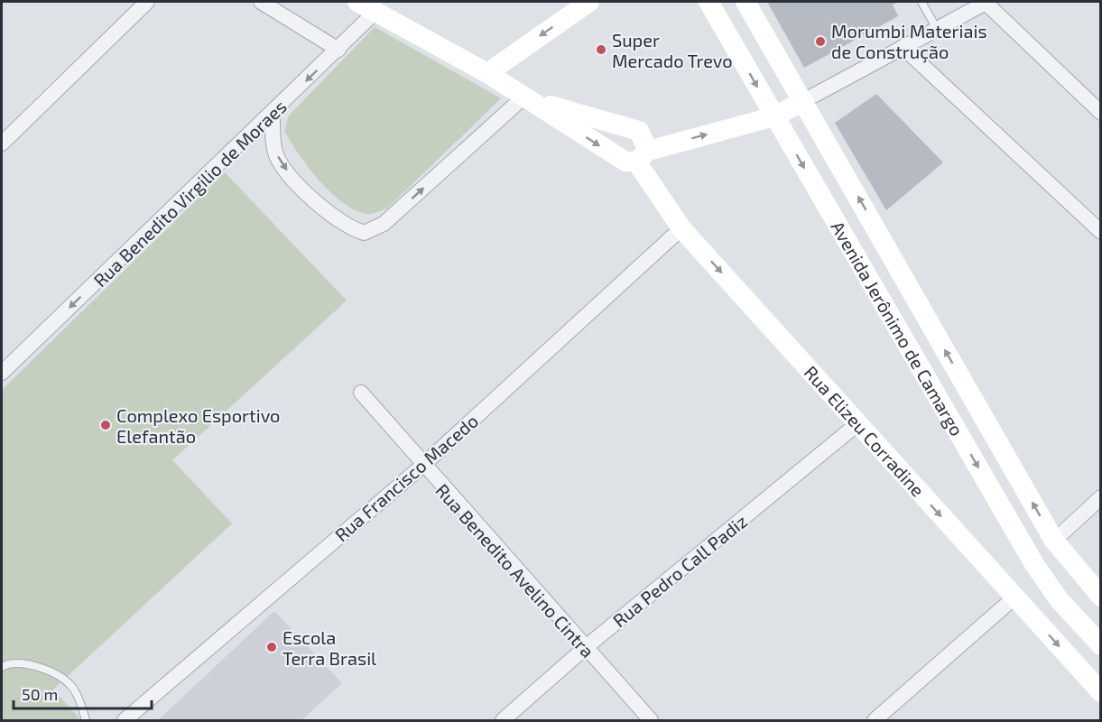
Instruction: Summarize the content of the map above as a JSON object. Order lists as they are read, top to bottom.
{
  "streets": {
    "main road": ["Avenida Jerônimo de Camargo", "Rua Elizeu Corradine"],
    "street": [
      "Rua Benedito Virgilio de Moraes",
      "Rua Francisco Macedo",
      "Rua Benedito Avelino Cintra",
      "Rua Pedro Call Padiz"
    ]
  },
  "crossings": [
    ["Rua Elizeu Corradine", "Rua Francisco Macedo"],
    ["Rua Elizeu Corradine", "Rua Pedro Call Padiz"],
    ["Rua Francisco Macedo", "Rua Benedito Avelino Cintra"],
    ["Rua Benedito Avelino Cintra", "Rua Pedro Call Padiz"]
  ],
  "one_way": ["Rua Benedito Virgilio de Moraes", "Rua Elizeu Corradine"],
  "places": [
    "Morumbi Materiais de Construção",
    "Super Mercado Trevo",
    "Complexo Esportivo Elefantão",
    "Escola Terra Brasil"
  ],
  "scale_bar": "50 m"
}
